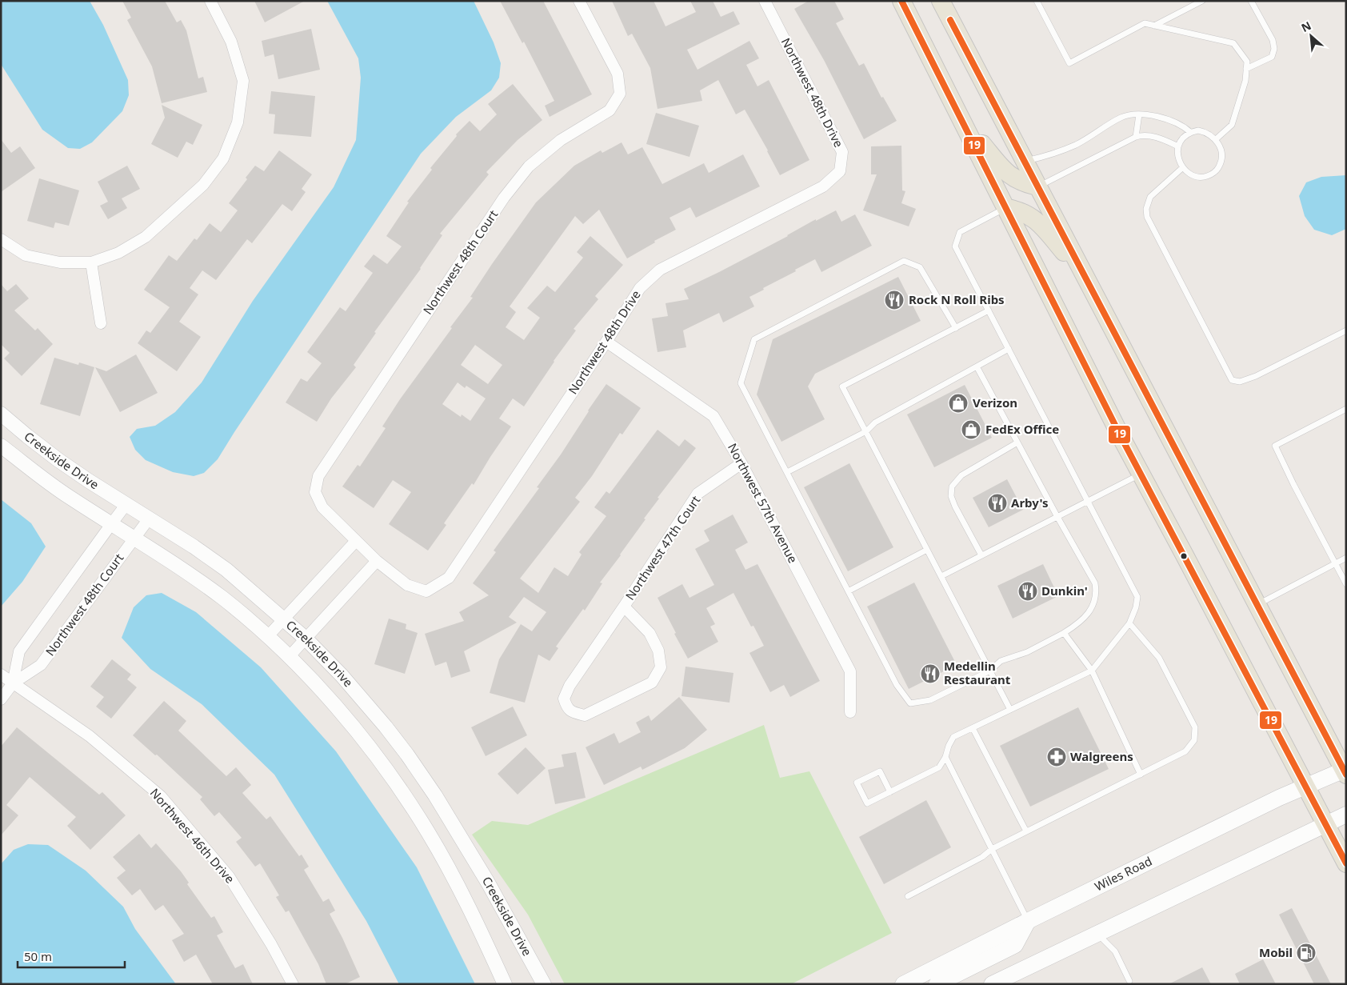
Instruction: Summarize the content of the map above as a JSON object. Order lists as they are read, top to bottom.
{
  "streets": {
    "main road": ["Wiles Road"],
    "street": [
      "Northwest 48th Drive",
      "Northwest 48th Court",
      "Creekside Drive",
      "Northwest 57th Avenue",
      "Northwest 47th Court",
      "Northwest 46th Drive"
    ]
  },
  "crossings": [
    ["Northwest 48th Drive", "Northwest 48th Court"],
    ["Northwest 48th Drive", "Northwest 57th Avenue"],
    ["Northwest 48th Court", "Creekside Drive"],
    ["Northwest 48th Court", "Northwest 46th Drive"],
    ["Northwest 57th Avenue", "Northwest 47th Court"]
  ],
  "places": {
    "restaurant": [
      "Rock N Roll Ribs",
      "Arby's",
      "Dunkin'",
      "Medellin Restaurant"
    ],
    "shop": ["Verizon", "FedEx Office"],
    "pharmacy": ["Walgreens"],
    "fuel station": ["Mobil"]
  },
  "lines": ["transit line 19"],
  "scale_bar": "50 m",
  "north": "top left"
}
